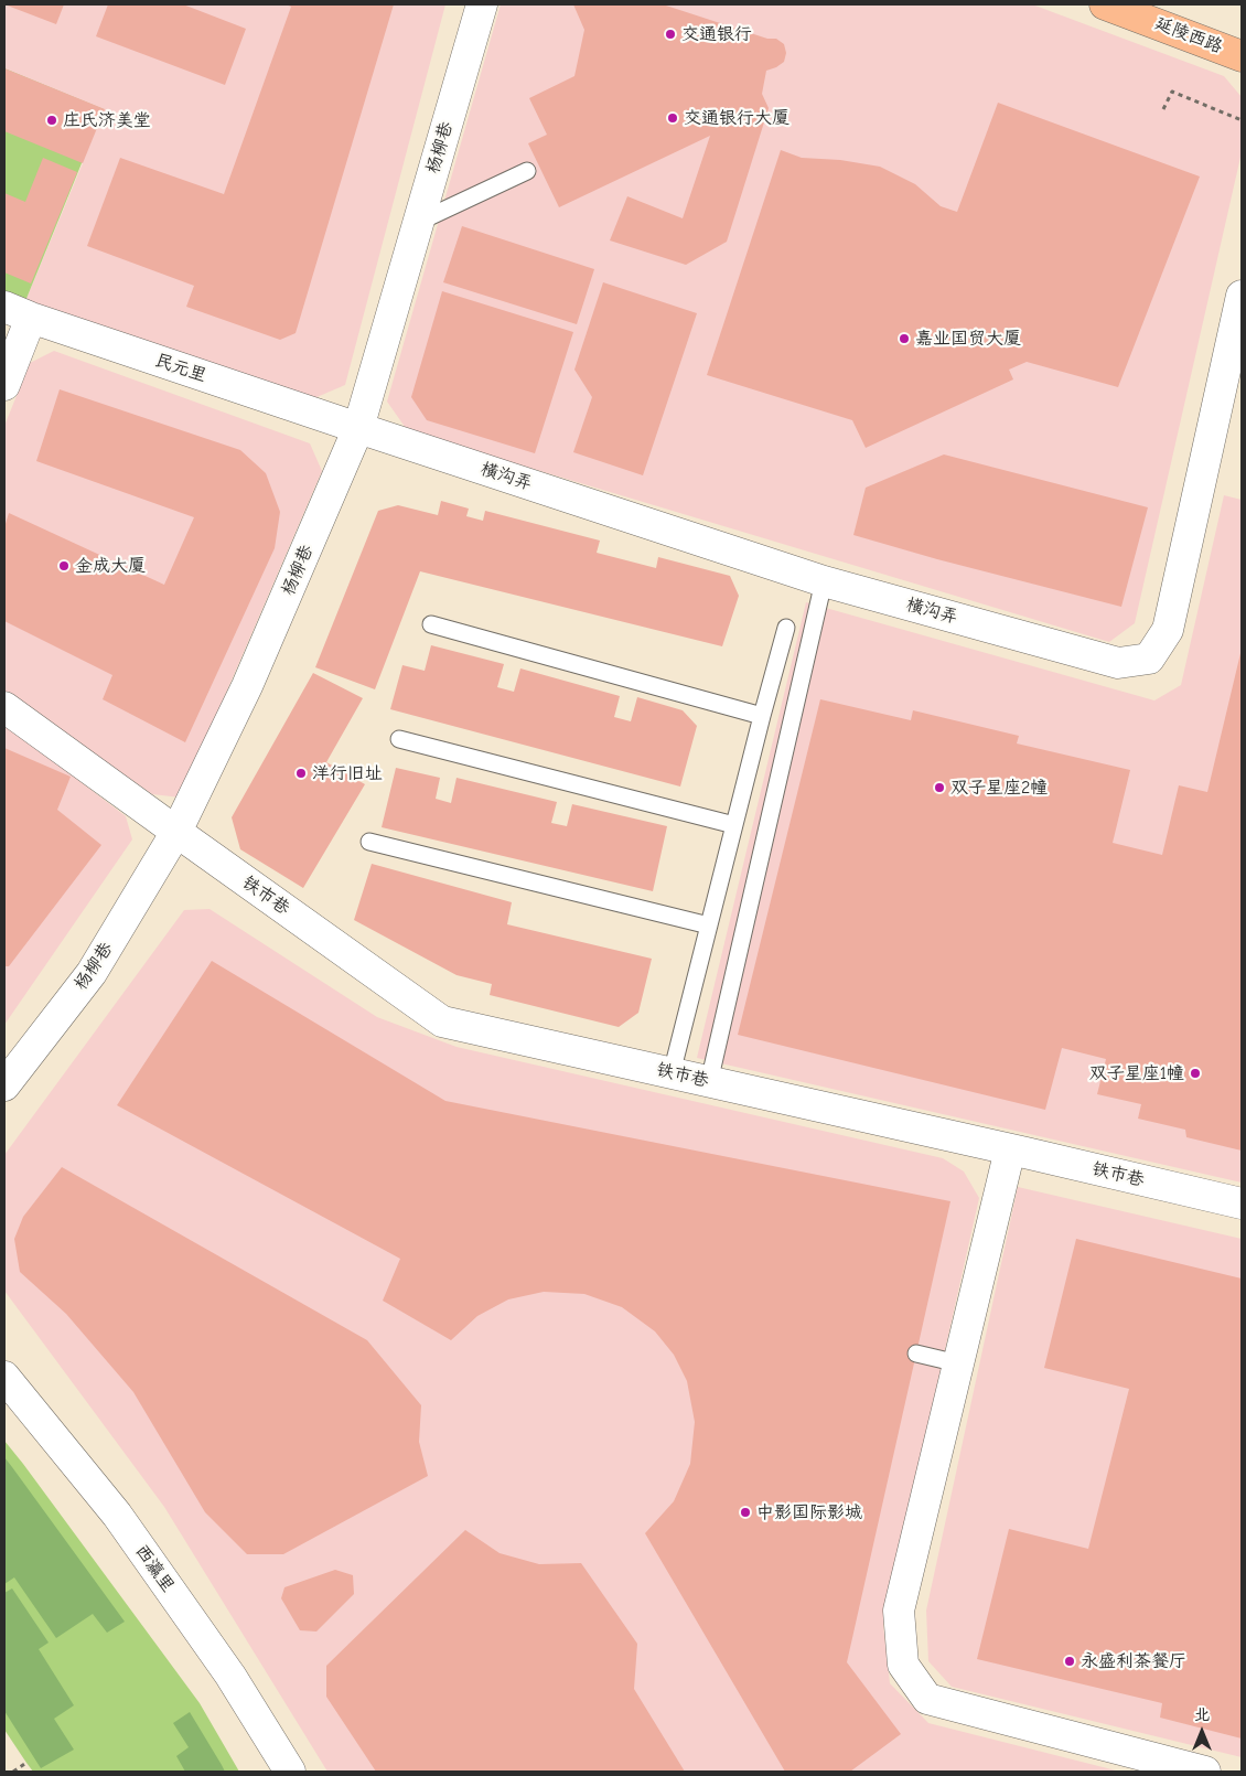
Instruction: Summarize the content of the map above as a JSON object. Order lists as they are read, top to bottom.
{
  "streets": {
    "main road": ["延陵西路"],
    "street": [
      "杨柳巷",
      "民元里",
      "横沟弄",
      "铁市巷",
      "西瀛里"
    ]
  },
  "crossings": [
    ["杨柳巷", "民元里"],
    ["杨柳巷", "横沟弄"],
    ["杨柳巷", "铁市巷"],
    ["民元里", "横沟弄"]
  ],
  "places": [
    "交通银行",
    "交通银行大厦",
    "庄氏济美堂",
    "嘉业国贸大厦",
    "金成大厦",
    "洋行旧址",
    "双子星座2幢",
    "双子星座1幢",
    "中影国际影城",
    "永盛利茶餐厅"
  ],
  "north": "top"
}
